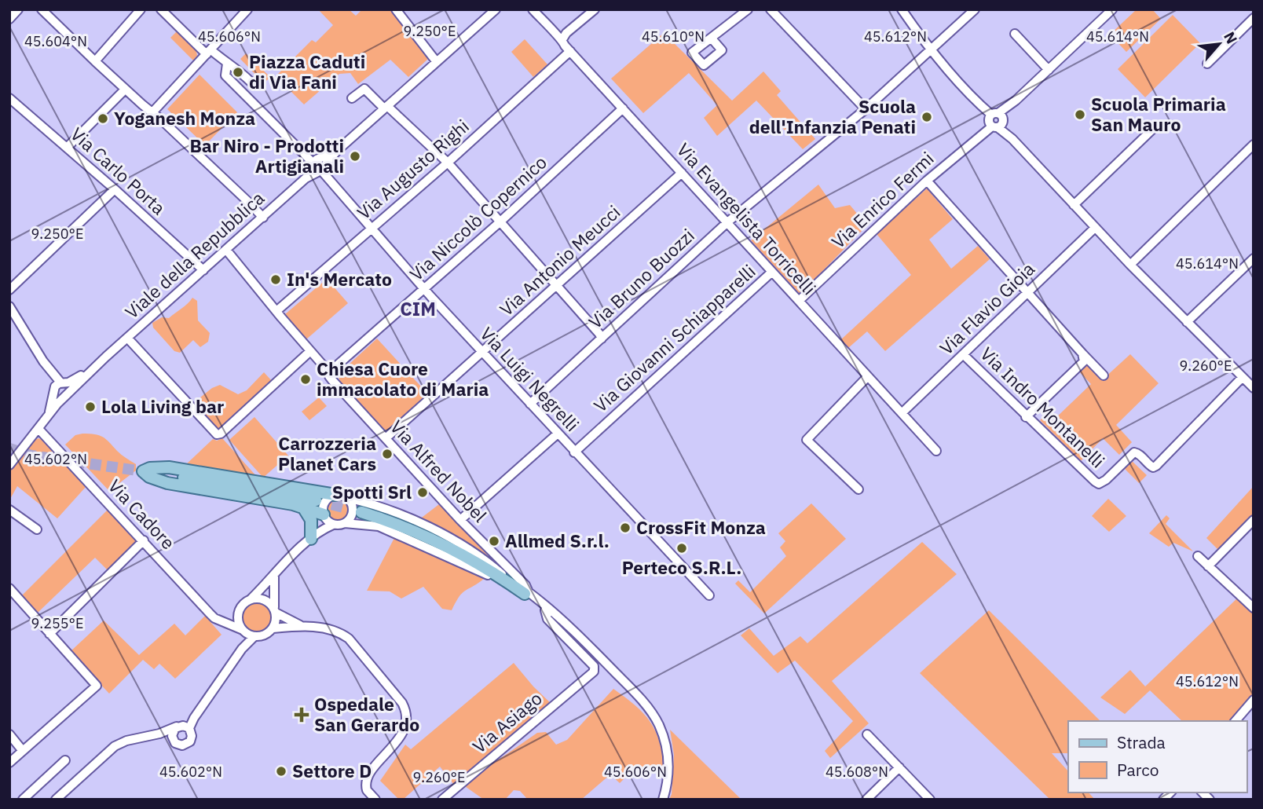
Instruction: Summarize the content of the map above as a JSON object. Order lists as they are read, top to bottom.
{
  "streets": {
    "street": [
      "Via Augusto Righi",
      "Via Carlo Porta",
      "Via Enrico Fermi",
      "Via Niccolò Copernico",
      "Via Evangelista Torricelli",
      "Viale della Repubblica",
      "Via Antonio Meucci",
      "Via Bruno Buozzi",
      "Via Flavio Gioia",
      "Via Giovanni Schiapparelli",
      "Via Luigi Negrelli",
      "Via Indro Montanelli",
      "Via Alfred Nobel",
      "Via Cadore",
      "Via Asiago"
    ]
  },
  "crossings": [
    ["Via Augusto Righi", "Via Evangelista Torricelli"],
    ["Via Augusto Righi", "Via Luigi Negrelli"],
    ["Via Augusto Righi", "Via Alfred Nobel"],
    ["Via Carlo Porta", "Viale della Repubblica"],
    ["Via Enrico Fermi", "Via Evangelista Torricelli"],
    ["Via Niccolò Copernico", "Via Evangelista Torricelli"],
    ["Via Niccolò Copernico", "Via Luigi Negrelli"],
    ["Via Niccolò Copernico", "Via Alfred Nobel"],
    ["Via Evangelista Torricelli", "Via Antonio Meucci"],
    ["Via Evangelista Torricelli", "Via Bruno Buozzi"],
    ["Via Evangelista Torricelli", "Via Flavio Gioia"],
    ["Via Evangelista Torricelli", "Via Giovanni Schiapparelli"],
    ["Viale della Repubblica", "Via Luigi Negrelli"],
    ["Viale della Repubblica", "Via Alfred Nobel"],
    ["Viale della Repubblica", "Via Cadore"],
    ["Via Antonio Meucci", "Via Luigi Negrelli"],
    ["Via Antonio Meucci", "Via Alfred Nobel"],
    ["Via Bruno Buozzi", "Via Luigi Negrelli"],
    ["Via Flavio Gioia", "Via Indro Montanelli"],
    ["Via Giovanni Schiapparelli", "Via Luigi Negrelli"],
    ["Via Alfred Nobel", "Via Asiago"]
  ],
  "districts": ["CIM"],
  "places": {
    "other": [
      "Piazza Caduti di Via Fani",
      "Scuola Primaria San Mauro",
      "Scuola dell'Infanzia Penati",
      "Yoganesh Monza",
      "Bar Niro - Prodotti Artigianali",
      "In's Mercato",
      "Chiesa Cuore immacolato di Maria",
      "Lola Living bar",
      "Carrozzeria Planet Cars",
      "Spotti Srl",
      "CrossFit Monza",
      "Allmed S.r.l.",
      "Perteco S.R.L.",
      "Settore D"
    ],
    "health": ["Ospedale San Gerardo"]
  },
  "legend": ["Strada", "Parco"],
  "north": "top right",
  "coordinates": [
    "9.250°E",
    "45.606°N",
    "45.610°N",
    "45.612°N",
    "45.614°N",
    "45.604°N",
    "9.260°E",
    "45.602°N",
    "9.255°E",
    "45.608°N"
  ]
}
